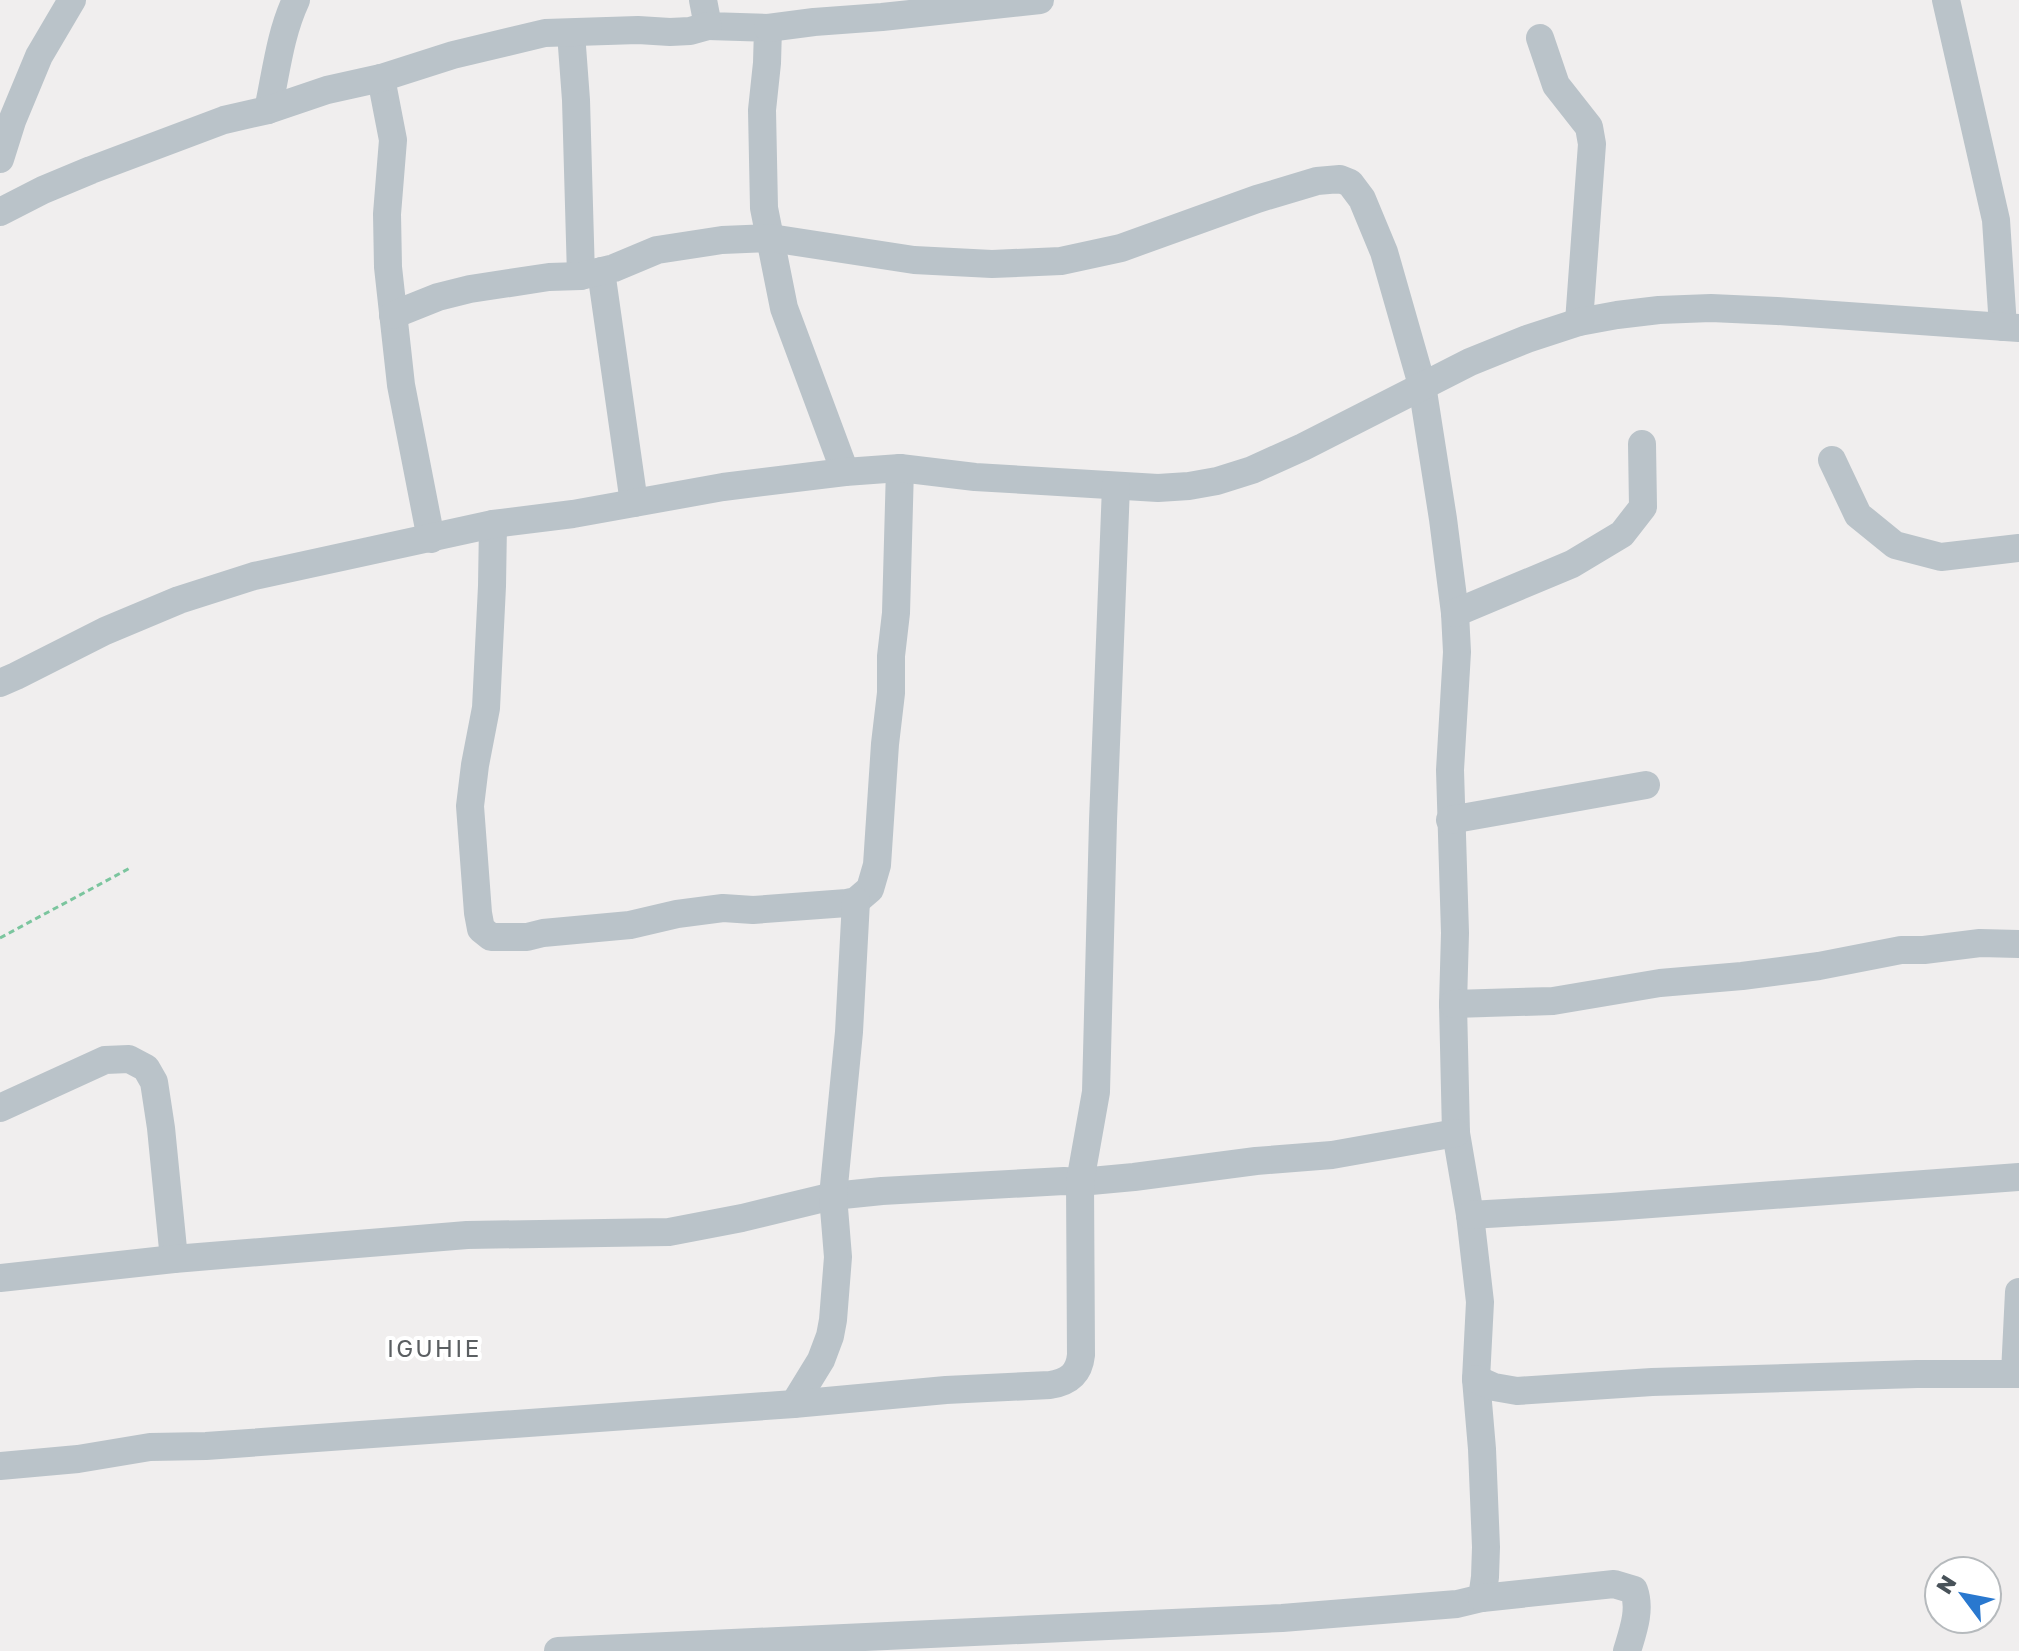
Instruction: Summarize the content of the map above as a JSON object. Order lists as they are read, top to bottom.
{
  "districts": ["IGUHIE"],
  "north": "top left"
}
